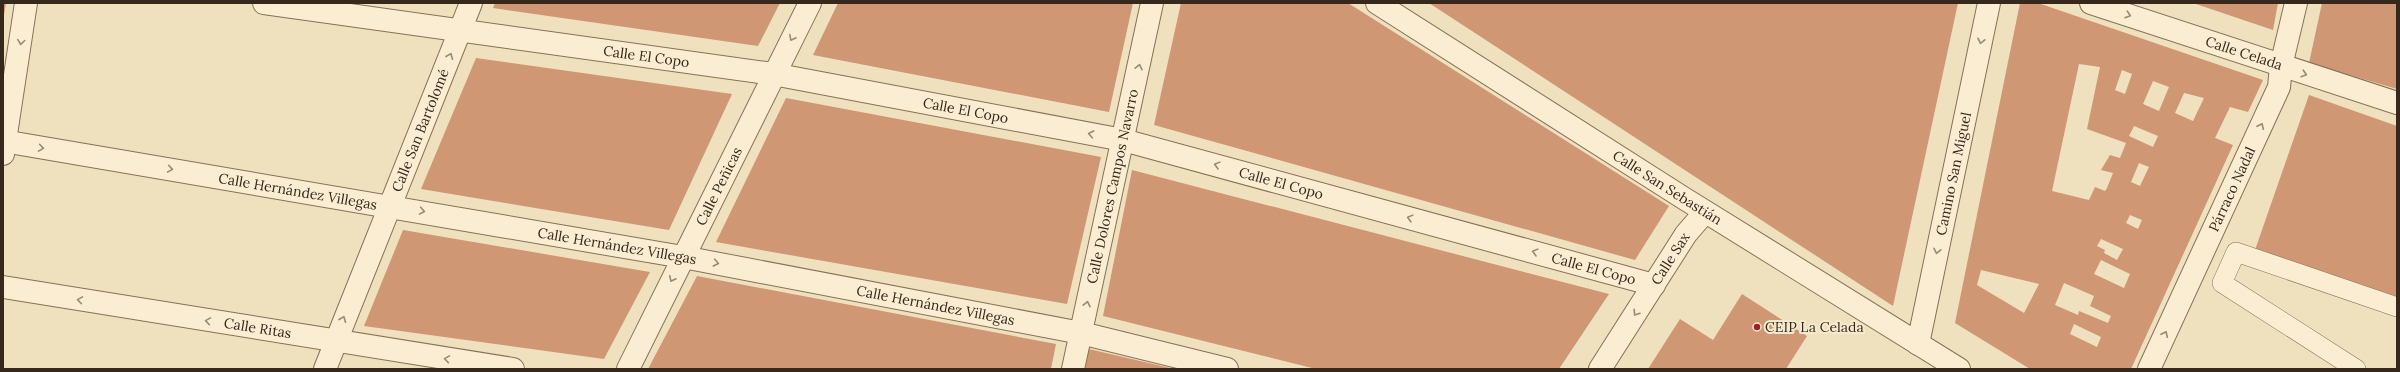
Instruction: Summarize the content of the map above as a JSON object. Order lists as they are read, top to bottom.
{
  "streets": {
    "street": [
      "Calle Celada",
      "Calle El Copo",
      "Calle San Bartolomé",
      "Camino San Miguel",
      "Calle Peñicas",
      "Calle Dolores Campos Navarro",
      "Calle San Sebastián",
      "Párraco Nadal",
      "Calle Hernández Villegas",
      "Calle Sax",
      "Calle Ritas"
    ]
  },
  "crossings": [
    ["Calle Celada", "Párraco Nadal"],
    ["Calle El Copo", "Calle San Bartolomé"],
    ["Calle El Copo", "Calle Peñicas"],
    ["Calle El Copo", "Calle Dolores Campos Navarro"],
    ["Calle El Copo", "Calle Sax"],
    ["Calle San Bartolomé", "Calle Hernández Villegas"],
    ["Calle San Bartolomé", "Calle Ritas"],
    ["Camino San Miguel", "Calle San Sebastián"],
    ["Calle Peñicas", "Calle Hernández Villegas"],
    ["Calle Dolores Campos Navarro", "Calle Hernández Villegas"],
    ["Calle San Sebastián", "Calle Sax"]
  ],
  "one_way": [
    "Calle Celada",
    "Calle El Copo",
    "Calle San Bartolomé",
    "Camino San Miguel",
    "Calle Peñicas",
    "Calle Dolores Campos Navarro",
    "Párraco Nadal",
    "Calle Hernández Villegas",
    "Calle Sax",
    "Calle Ritas"
  ],
  "places": ["CEIP La Celada"]
}
